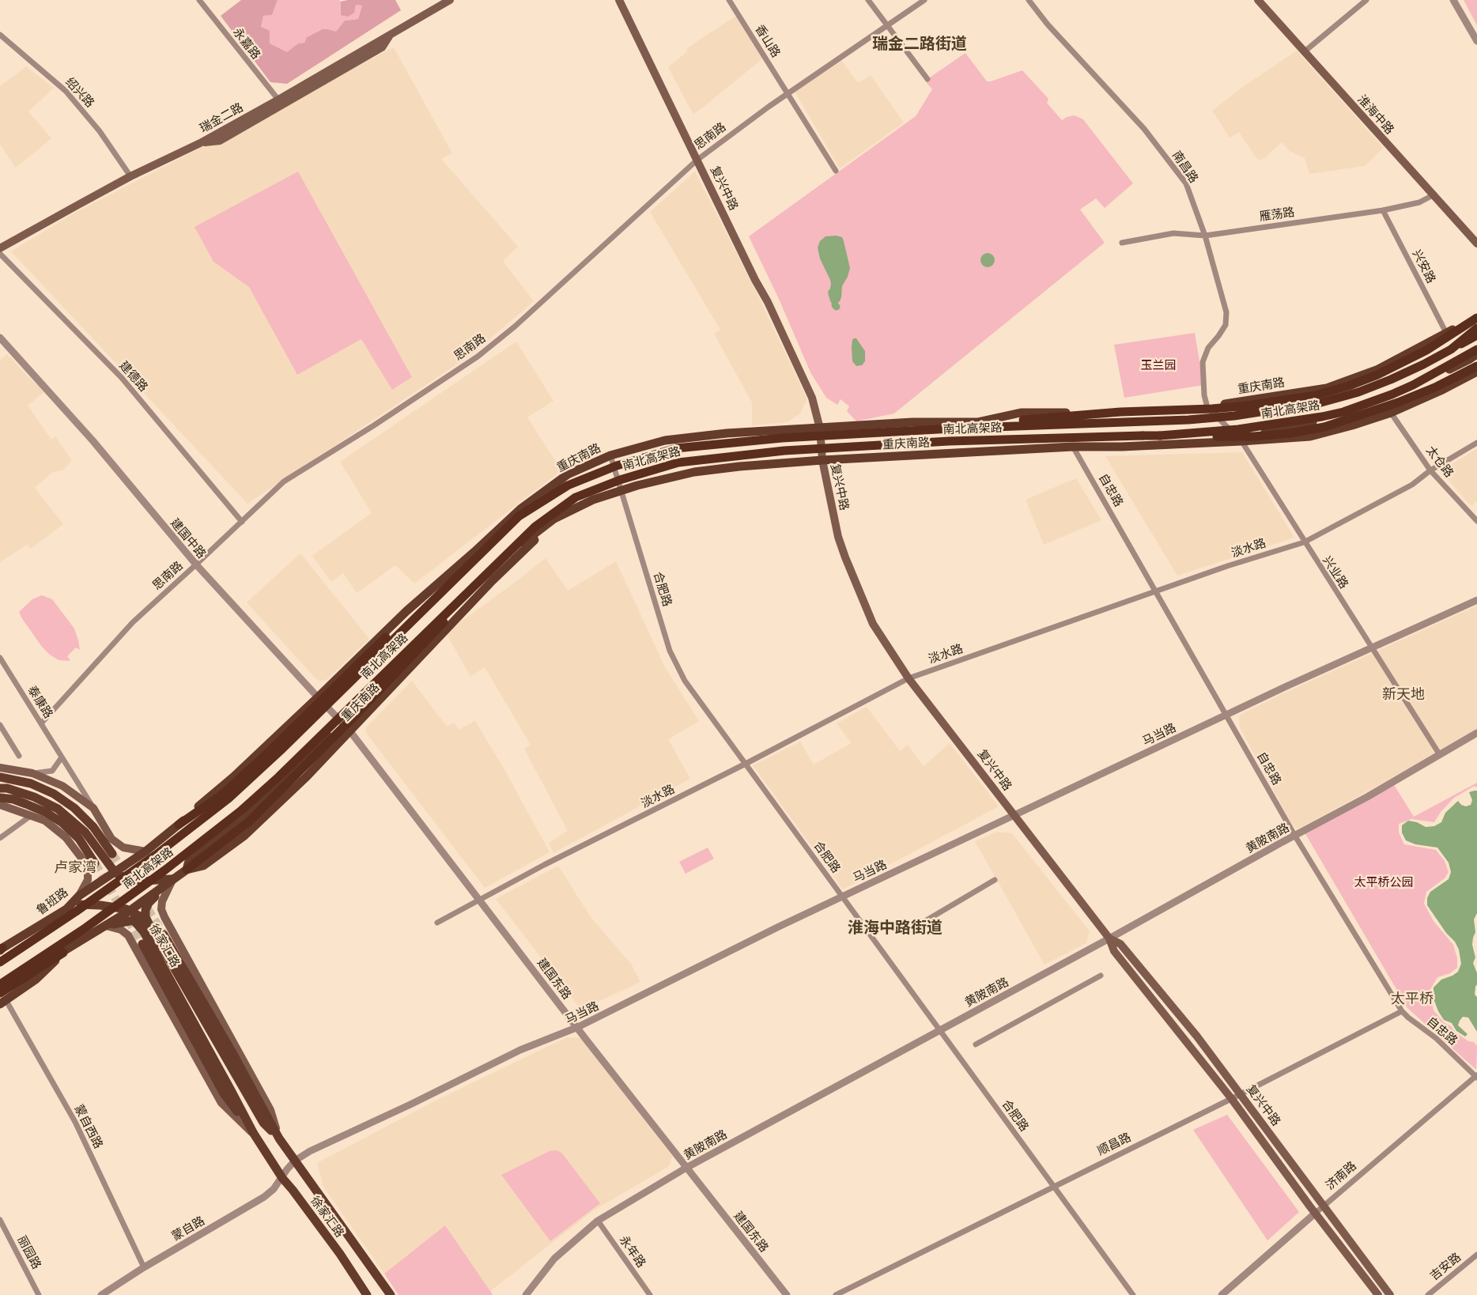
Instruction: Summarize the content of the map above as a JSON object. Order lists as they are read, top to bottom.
{
  "streets": {
    "highway": ["南北高架路"],
    "main road": [
      "淮海中路",
      "瑞金二路",
      "复兴中路",
      "重庆南路",
      "鲁班路",
      "徐家汇路"
    ],
    "street": [
      "香山路",
      "永嘉路",
      "绍兴路",
      "思南路",
      "南昌路",
      "雁荡路",
      "兴安路",
      "建德路",
      "太仓路",
      "自忠路",
      "建国中路",
      "淡水路",
      "兴业路",
      "合肥路",
      "泰康路",
      "马当路",
      "黄陂南路",
      "建国东路",
      "蒙自西路",
      "顺昌路",
      "济南路",
      "蒙自路",
      "永年路",
      "丽园路",
      "吉安路"
    ]
  },
  "crossings": [
    ["香山路", "思南路"],
    ["永嘉路", "瑞金二路"],
    ["绍兴路", "瑞金二路"],
    ["淮海中路", "雁荡路"],
    ["思南路", "复兴中路"],
    ["思南路", "建德路"],
    ["思南路", "建国中路"],
    ["思南路", "泰康路"],
    ["南昌路", "雁荡路"],
    ["南昌路", "重庆南路"],
    ["南昌路", "兴业路"],
    ["复兴中路", "重庆南路"],
    ["复兴中路", "淡水路"],
    ["复兴中路", "马当路"],
    ["复兴中路", "黄陂南路"],
    ["复兴中路", "顺昌路"],
    ["复兴中路", "济南路"],
    ["雁荡路", "兴安路"],
    ["兴安路", "重庆南路"],
    ["重庆南路", "南北高架路"],
    ["重庆南路", "太仓路"],
    ["重庆南路", "自忠路"],
    ["重庆南路", "建国中路"],
    ["重庆南路", "兴业路"],
    ["重庆南路", "合肥路"],
    ["重庆南路", "鲁班路"],
    ["重庆南路", "徐家汇路"],
    ["重庆南路", "建国东路"],
    ["太仓路", "淡水路"],
    ["自忠路", "淡水路"],
    ["自忠路", "马当路"],
    ["自忠路", "黄陂南路"],
    ["自忠路", "顺昌路"],
    ["自忠路", "济南路"],
    ["建国中路", "建国东路"],
    ["淡水路", "兴业路"],
    ["淡水路", "合肥路"],
    ["淡水路", "建国东路"],
    ["兴业路", "马当路"],
    ["兴业路", "黄陂南路"],
    ["合肥路", "马当路"],
    ["合肥路", "黄陂南路"],
    ["合肥路", "顺昌路"],
    ["马当路", "徐家汇路"],
    ["马当路", "建国东路"],
    ["马当路", "蒙自路"],
    ["黄陂南路", "建国东路"],
    ["黄陂南路", "永年路"],
    ["徐家汇路", "蒙自路"],
    ["蒙自西路", "蒙自路"]
  ],
  "districts": [
    "瑞金二路街道",
    "新天地",
    "卢家湾",
    "淮海中路街道",
    "太平桥"
  ],
  "parks": ["玉兰园", "太平桥公园"]
}
